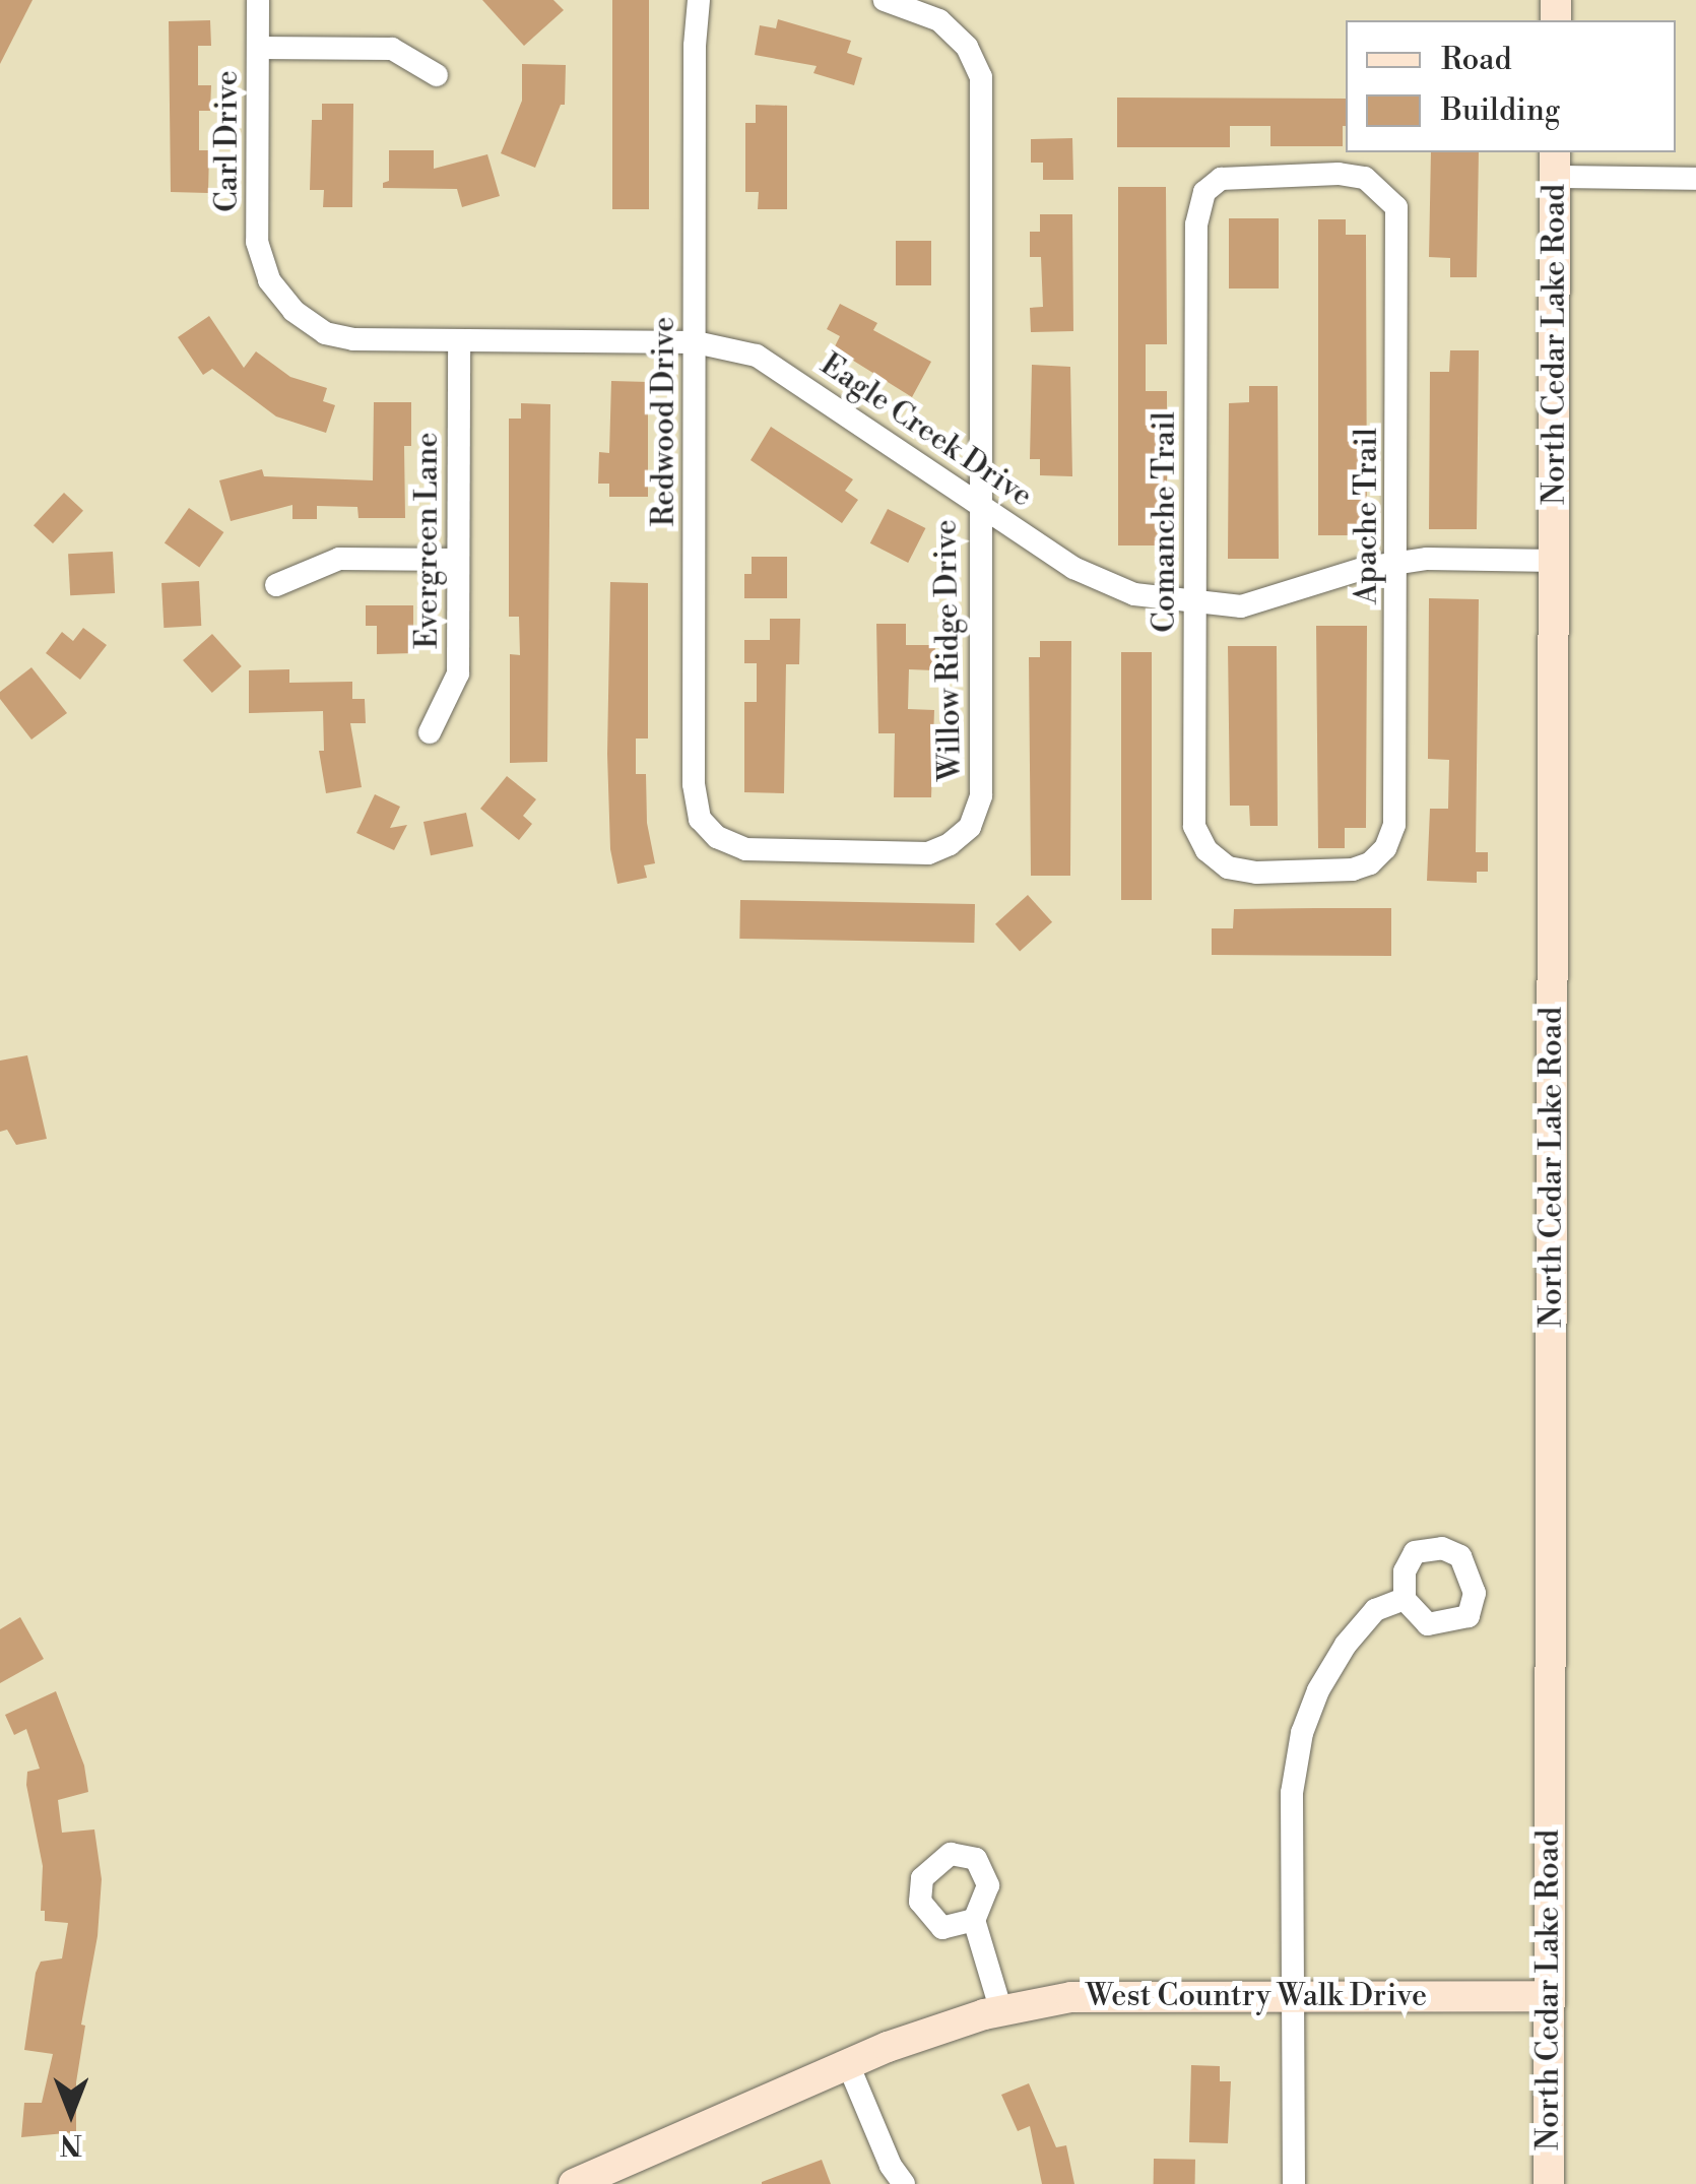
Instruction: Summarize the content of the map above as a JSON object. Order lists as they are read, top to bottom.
{
  "streets": {
    "main road": ["North Cedar Lake Road", "West Country Walk Drive"],
    "street": [
      "Carl Drive",
      "Redwood Drive",
      "Eagle Creek Drive",
      "Apache Trail",
      "Comanche Trail",
      "Evergreen Lane",
      "Willow Ridge Drive"
    ]
  },
  "crossings": [
    ["Carl Drive", "Eagle Creek Drive"],
    ["North Cedar Lake Road", "Eagle Creek Drive"],
    ["North Cedar Lake Road", "West Country Walk Drive"],
    ["Redwood Drive", "Eagle Creek Drive"],
    ["Redwood Drive", "Willow Ridge Drive"],
    ["Eagle Creek Drive", "Apache Trail"],
    ["Eagle Creek Drive", "Comanche Trail"],
    ["Eagle Creek Drive", "Evergreen Lane"],
    ["Eagle Creek Drive", "Willow Ridge Drive"],
    ["Apache Trail", "Comanche Trail"]
  ],
  "legend": ["Road", "Building"],
  "north": "bottom"
}
